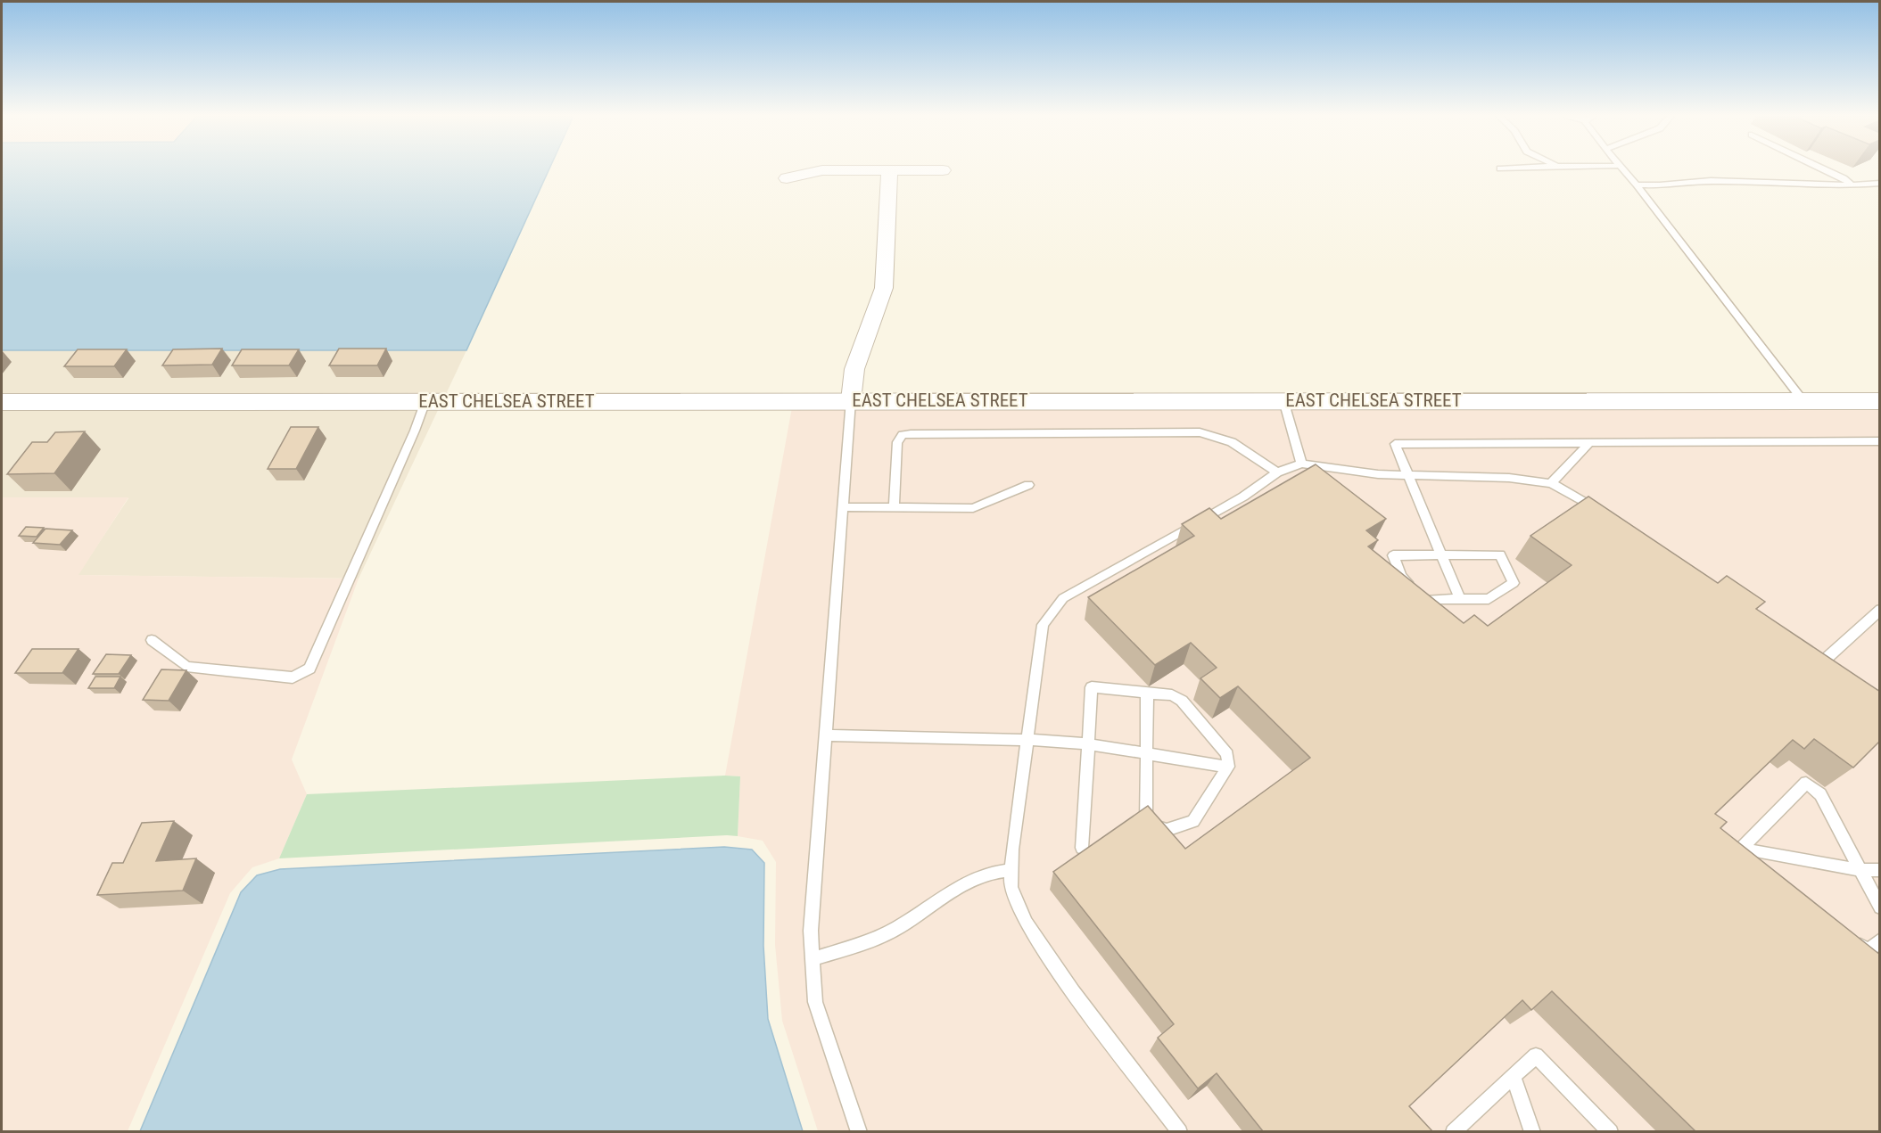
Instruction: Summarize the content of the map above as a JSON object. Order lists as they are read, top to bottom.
{
  "streets": {
    "street": ["EAST CHELSEA STREET"]
  }
}
